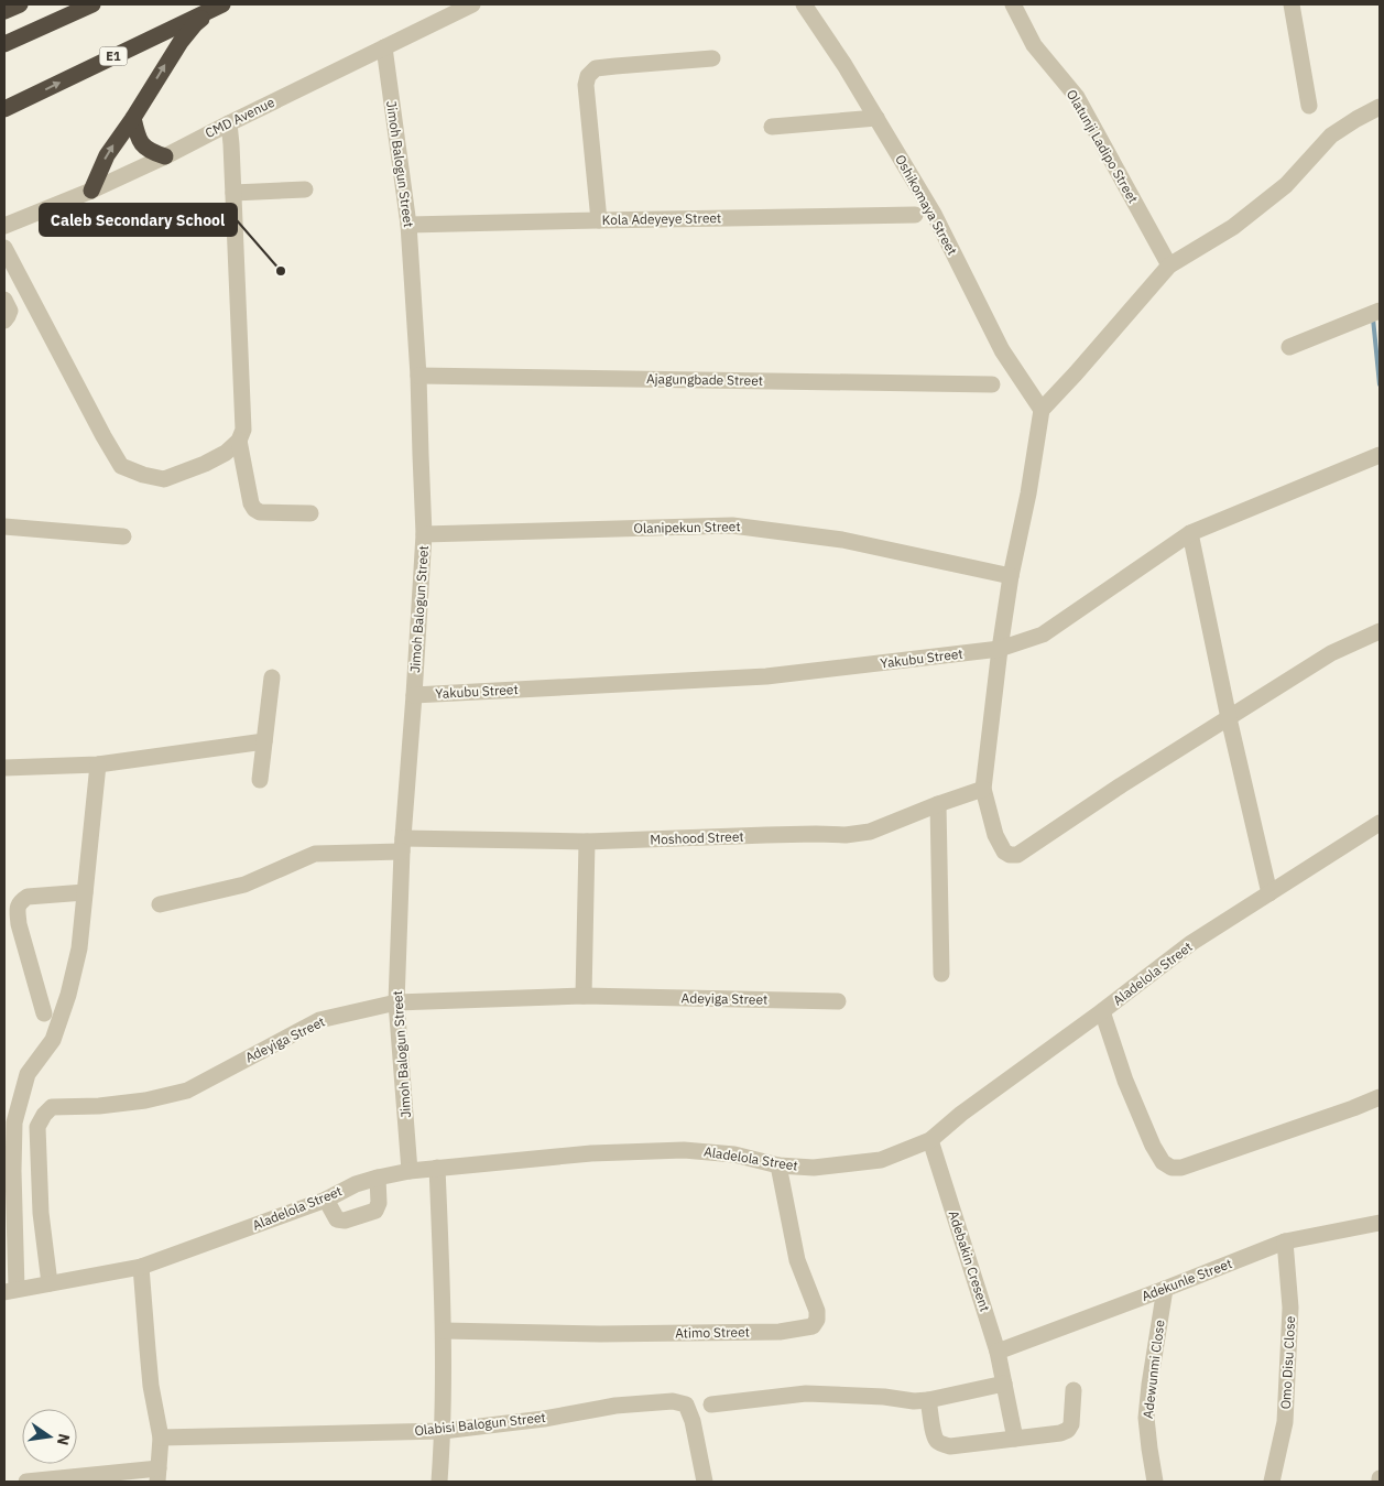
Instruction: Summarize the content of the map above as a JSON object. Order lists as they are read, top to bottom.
{
  "streets": {
    "highway": ["E1"],
    "street": [
      "CMD Avenue",
      "Olatunji Ladipo Street",
      "Jimoh Balogun Street",
      "Oshikomaya Street",
      "Kola Adeyeye Street",
      "Ajagungbade Street",
      "Olanipekun Street",
      "Yakubu Street",
      "Moshood Street",
      "Aladelola Street",
      "Adeyiga Street",
      "Adebakin Cresent",
      "Adekunle Street",
      "Atimo Street",
      "Omo Disu Close",
      "Adewunmi Close",
      "Olabisi Balogun Street"
    ]
  },
  "crossings": [
    ["CMD Avenue", "Jimoh Balogun Street"],
    ["Jimoh Balogun Street", "Kola Adeyeye Street"],
    ["Jimoh Balogun Street", "Ajagungbade Street"],
    ["Jimoh Balogun Street", "Olanipekun Street"],
    ["Jimoh Balogun Street", "Yakubu Street"],
    ["Jimoh Balogun Street", "Moshood Street"],
    ["Jimoh Balogun Street", "Aladelola Street"],
    ["Jimoh Balogun Street", "Adeyiga Street"],
    ["Aladelola Street", "Adeyiga Street"],
    ["Aladelola Street", "Adebakin Cresent"],
    ["Aladelola Street", "Atimo Street"],
    ["Adebakin Cresent", "Adekunle Street"],
    ["Adekunle Street", "Omo Disu Close"],
    ["Adekunle Street", "Adewunmi Close"]
  ],
  "places": ["Caleb Secondary School"],
  "north": "right"
}
